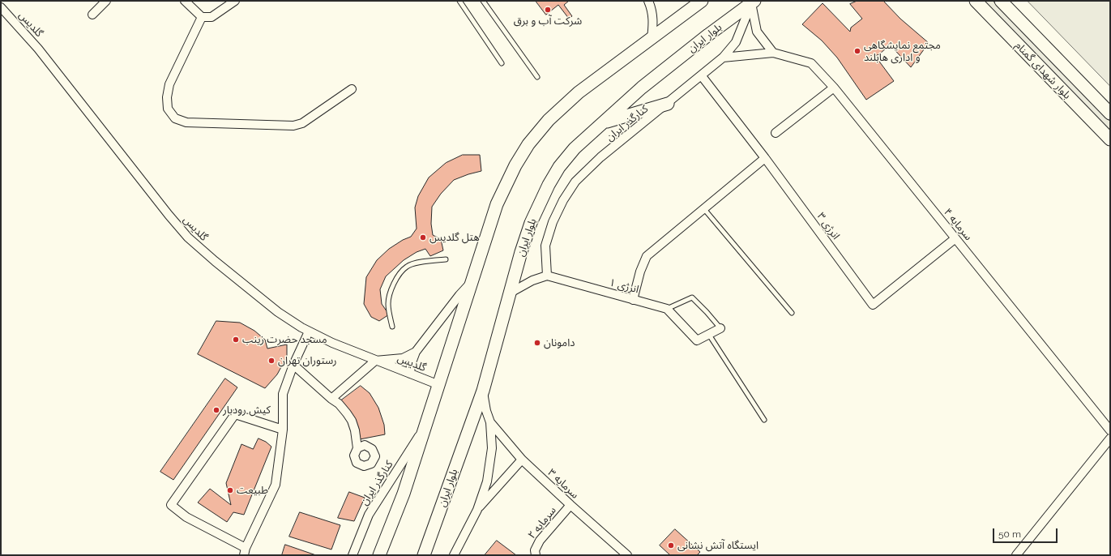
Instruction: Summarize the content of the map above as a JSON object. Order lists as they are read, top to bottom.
{
  "streets": {
    "main road": ["بلوار ایران", "بلوار شهدای گمنام"],
    "street": [
      "گلدیس",
      "کنارگذر ایران",
      "سرمایه ۴",
      "انرژی ۳",
      "انرژی ۱",
      "سرمایه ۳",
      "سرمایه ۲"
    ]
  },
  "crossings": [
    ["بلوار ایران", "کنارگذر ایران"],
    ["کنارگذر ایران", "انرژی ۳"],
    ["کنارگذر ایران", "انرژی ۱"],
    ["سرمایه ۴", "انرژی ۳"],
    ["سرمایه ۳", "سرمایه ۲"]
  ],
  "places": [
    "شرکت آب و برق",
    "مجتمع نمایشگاهی و اداری هابلند",
    "هتل گلدیس",
    "مسجد حضرت زینب",
    "دامونان",
    "رستوران تهران",
    "کیش رودبار",
    "طبیعت",
    "ایستگاه آتش نشانی"
  ],
  "scale_bar": "50 m"
}
